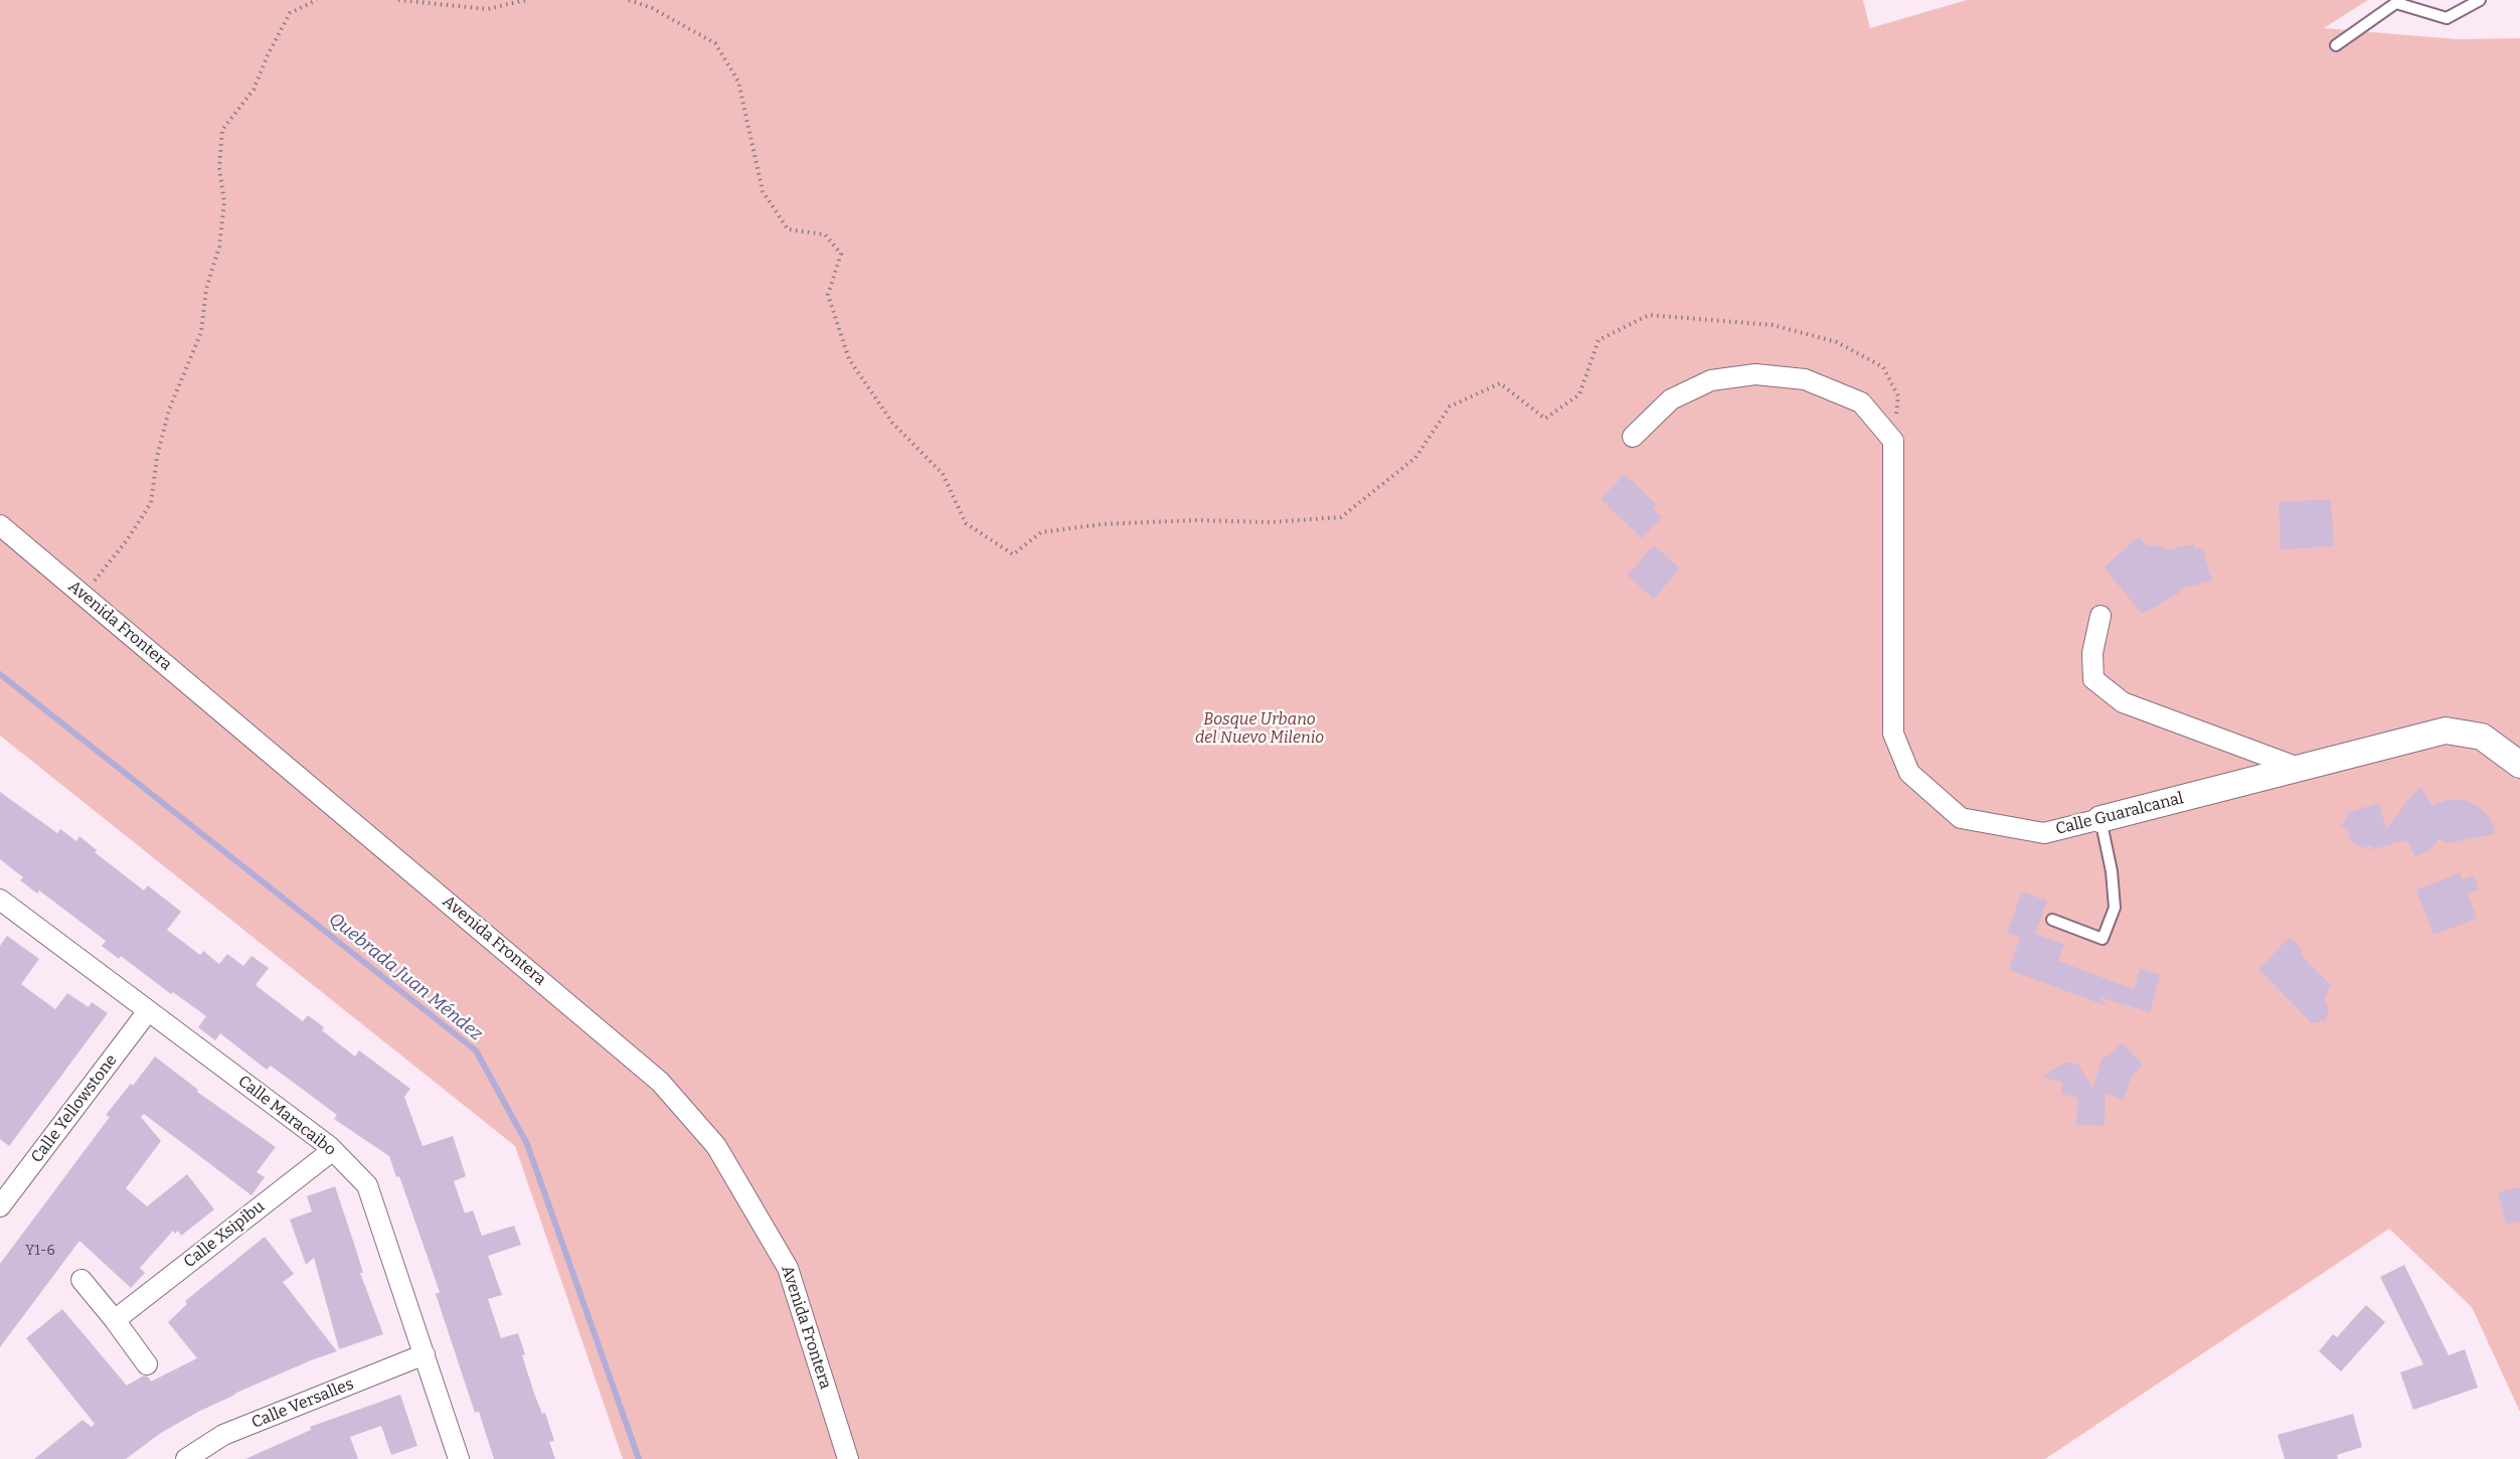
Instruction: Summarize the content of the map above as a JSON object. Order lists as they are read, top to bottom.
{
  "streets": {
    "street": [
      "Avenida Frontera",
      "Calle Guaralcanal",
      "Calle Yellowstone",
      "Calle Maracaibo",
      "Calle Xsipibu",
      "Calle Versalles"
    ]
  },
  "crossings": [
    ["Calle Yellowstone", "Calle Maracaibo"],
    ["Calle Maracaibo", "Calle Xsipibu"],
    ["Calle Maracaibo", "Calle Versalles"]
  ],
  "water": ["Quebrada Juan Méndez"],
  "parks": ["Bosque Urbano del Nuevo Milenio"],
  "house_numbers": ["Y1-6"]
}
